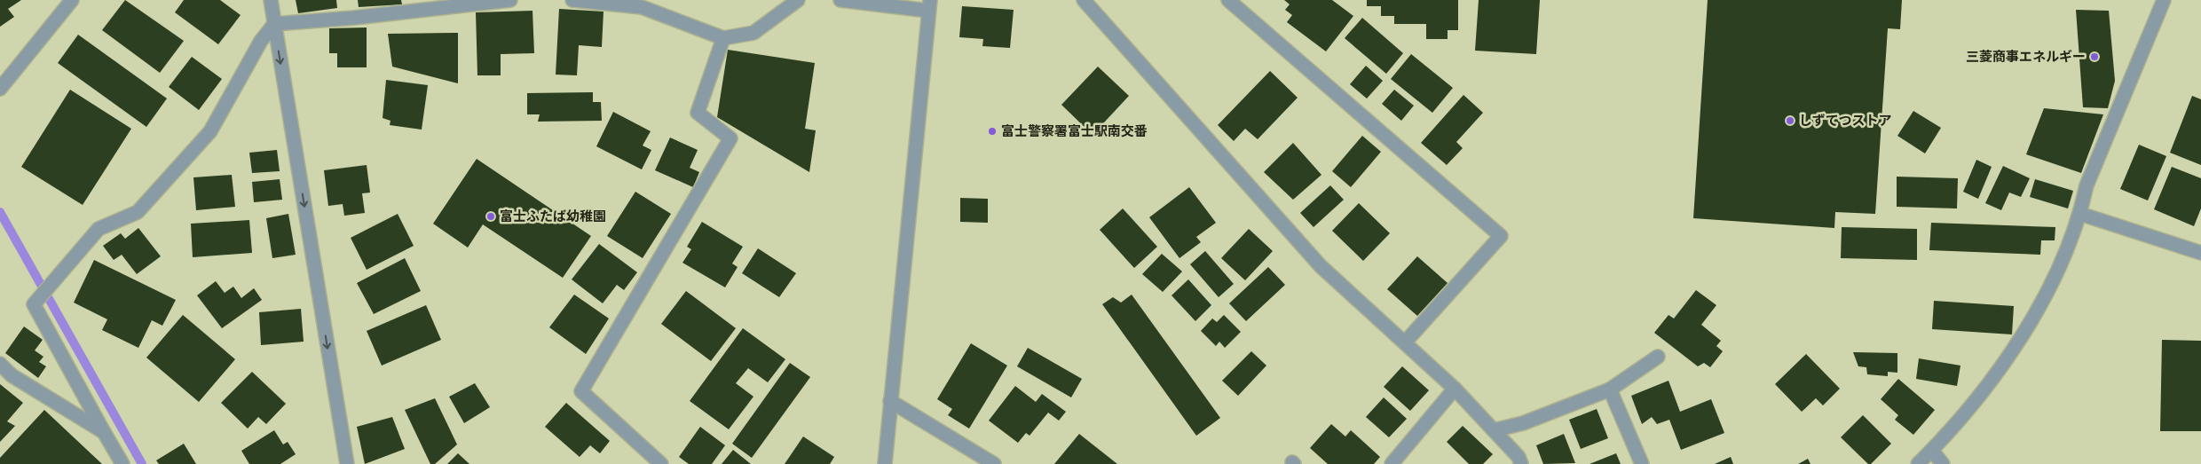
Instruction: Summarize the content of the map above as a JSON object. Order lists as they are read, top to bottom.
{
  "places": [
    "三菱商事エネルギー",
    "しずてつストア",
    "富士警察署富士駅南交番",
    "富士ふたば幼稚園"
  ]
}
